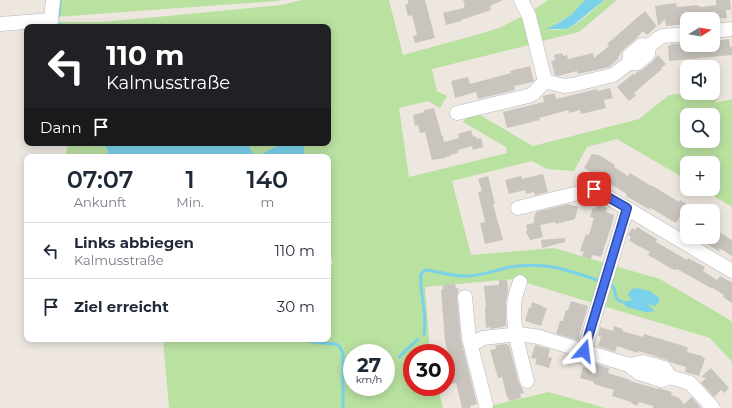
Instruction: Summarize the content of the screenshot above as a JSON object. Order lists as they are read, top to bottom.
{
  "north": "right",
  "page": {
    "map_buttons": ["+", "−"],
    "turn": ["110 m", "Kalmusstraße"],
    "then": "Dann",
    "eta": [
      "07:07",
      "Ankunft",
      "1",
      "Min.",
      "140",
      "m"
    ],
    "list": [
      {
        "name": "Links abbiegen",
        "note": "Kalmusstraße",
        "value": "110 m"
      },
      {
        "name": "Ziel erreicht",
        "value": "30 m"
      }
    ],
    "speed": "27 km/h",
    "limit": "30"
  }
}
